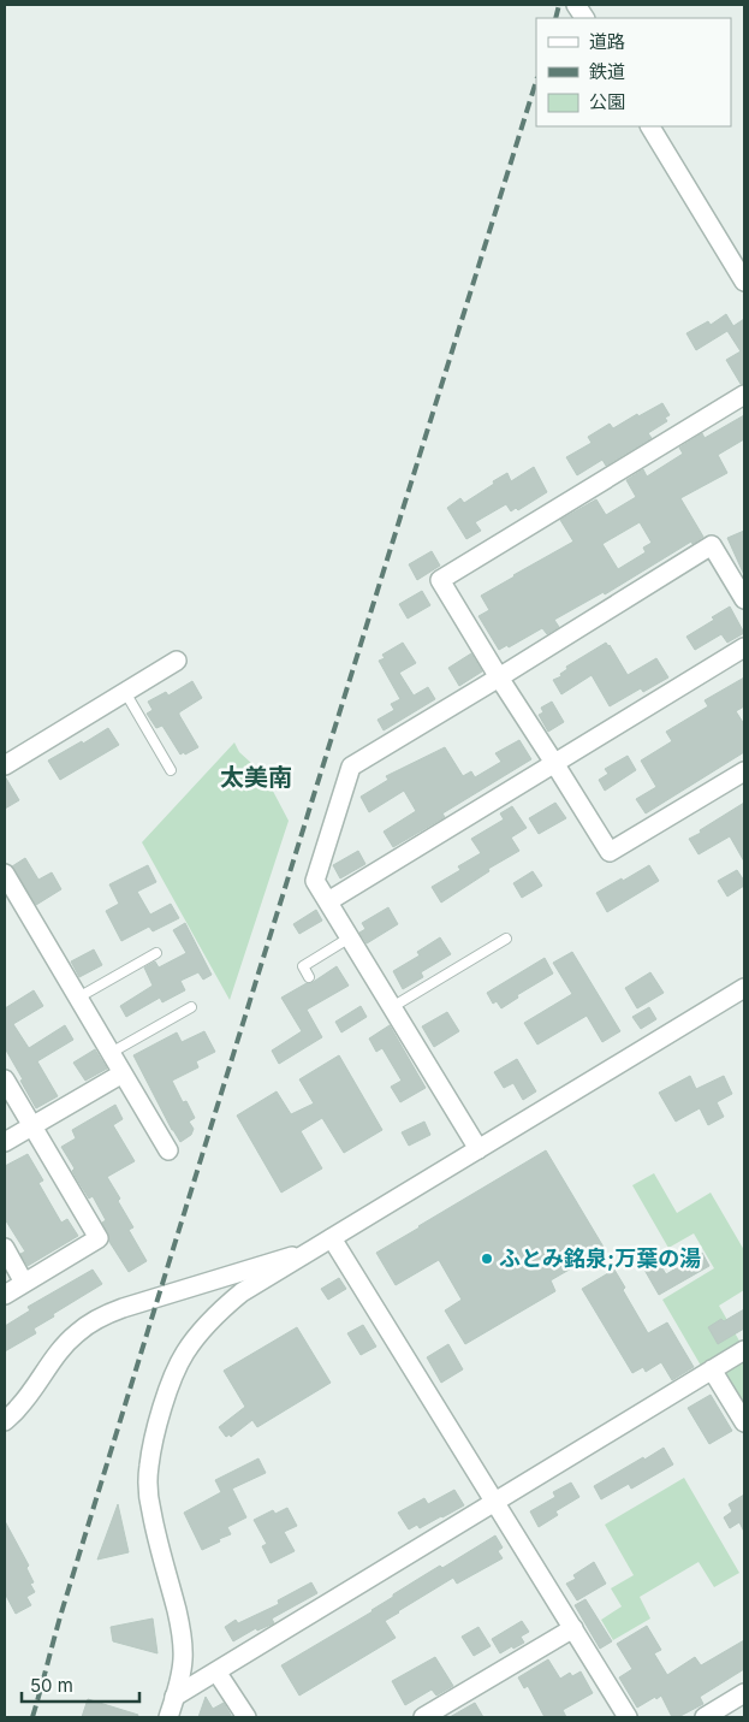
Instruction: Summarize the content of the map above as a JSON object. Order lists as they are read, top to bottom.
{
  "districts": ["太美南"],
  "places": ["ふとみ銘泉;万葉の湯"],
  "legend": ["道路", "鉄道", "公園"],
  "scale_bar": "50 m"
}
